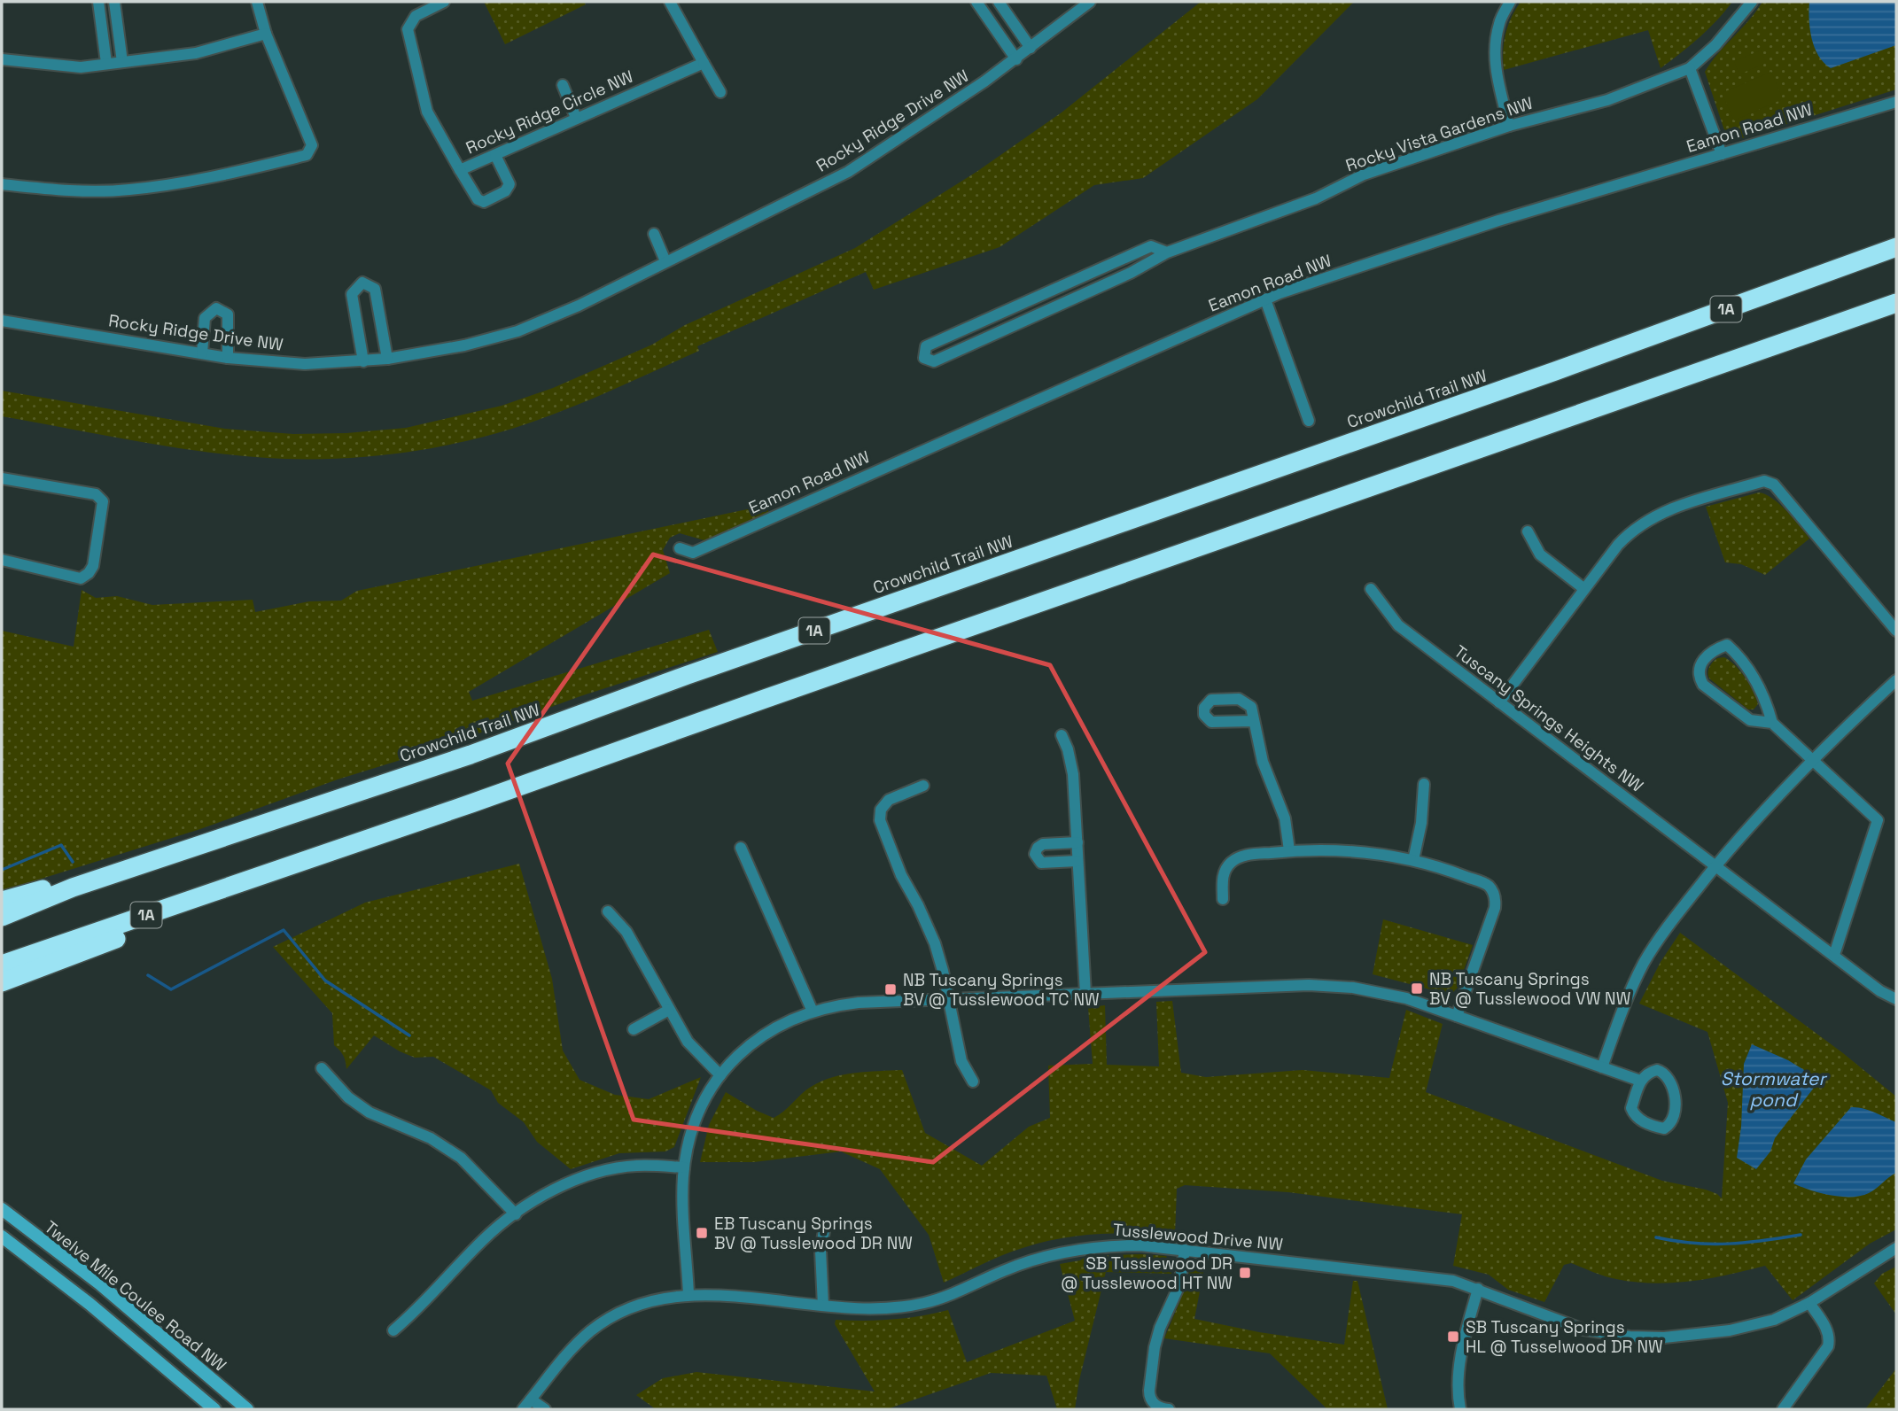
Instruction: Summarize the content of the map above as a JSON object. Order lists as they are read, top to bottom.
{
  "streets": {
    "highway": ["1A", "Crowchild Trail NW"],
    "street": [
      "Rocky Ridge Circle NW",
      "Rocky Ridge Drive NW",
      "Eamon Road NW",
      "Rocky Vista Gardens NW",
      "Tuscany Springs Heights NW",
      "Tusslewood Drive NW",
      "Twelve Mile Coulee Road NW"
    ]
  },
  "water": ["Stormwater pond"],
  "places": {
    "transit": [
      "NB Tuscany Springs BV @ Tusslewood VW NW",
      "NB Tuscany Springs BV @ Tusslewood TC NW",
      "EB Tuscany Springs BV @ Tusslewood DR NW",
      "SB Tusslewood DR @ Tusslewood HT NW",
      "SB Tuscany Springs HL @ Tusselwood DR NW"
    ]
  }
}
